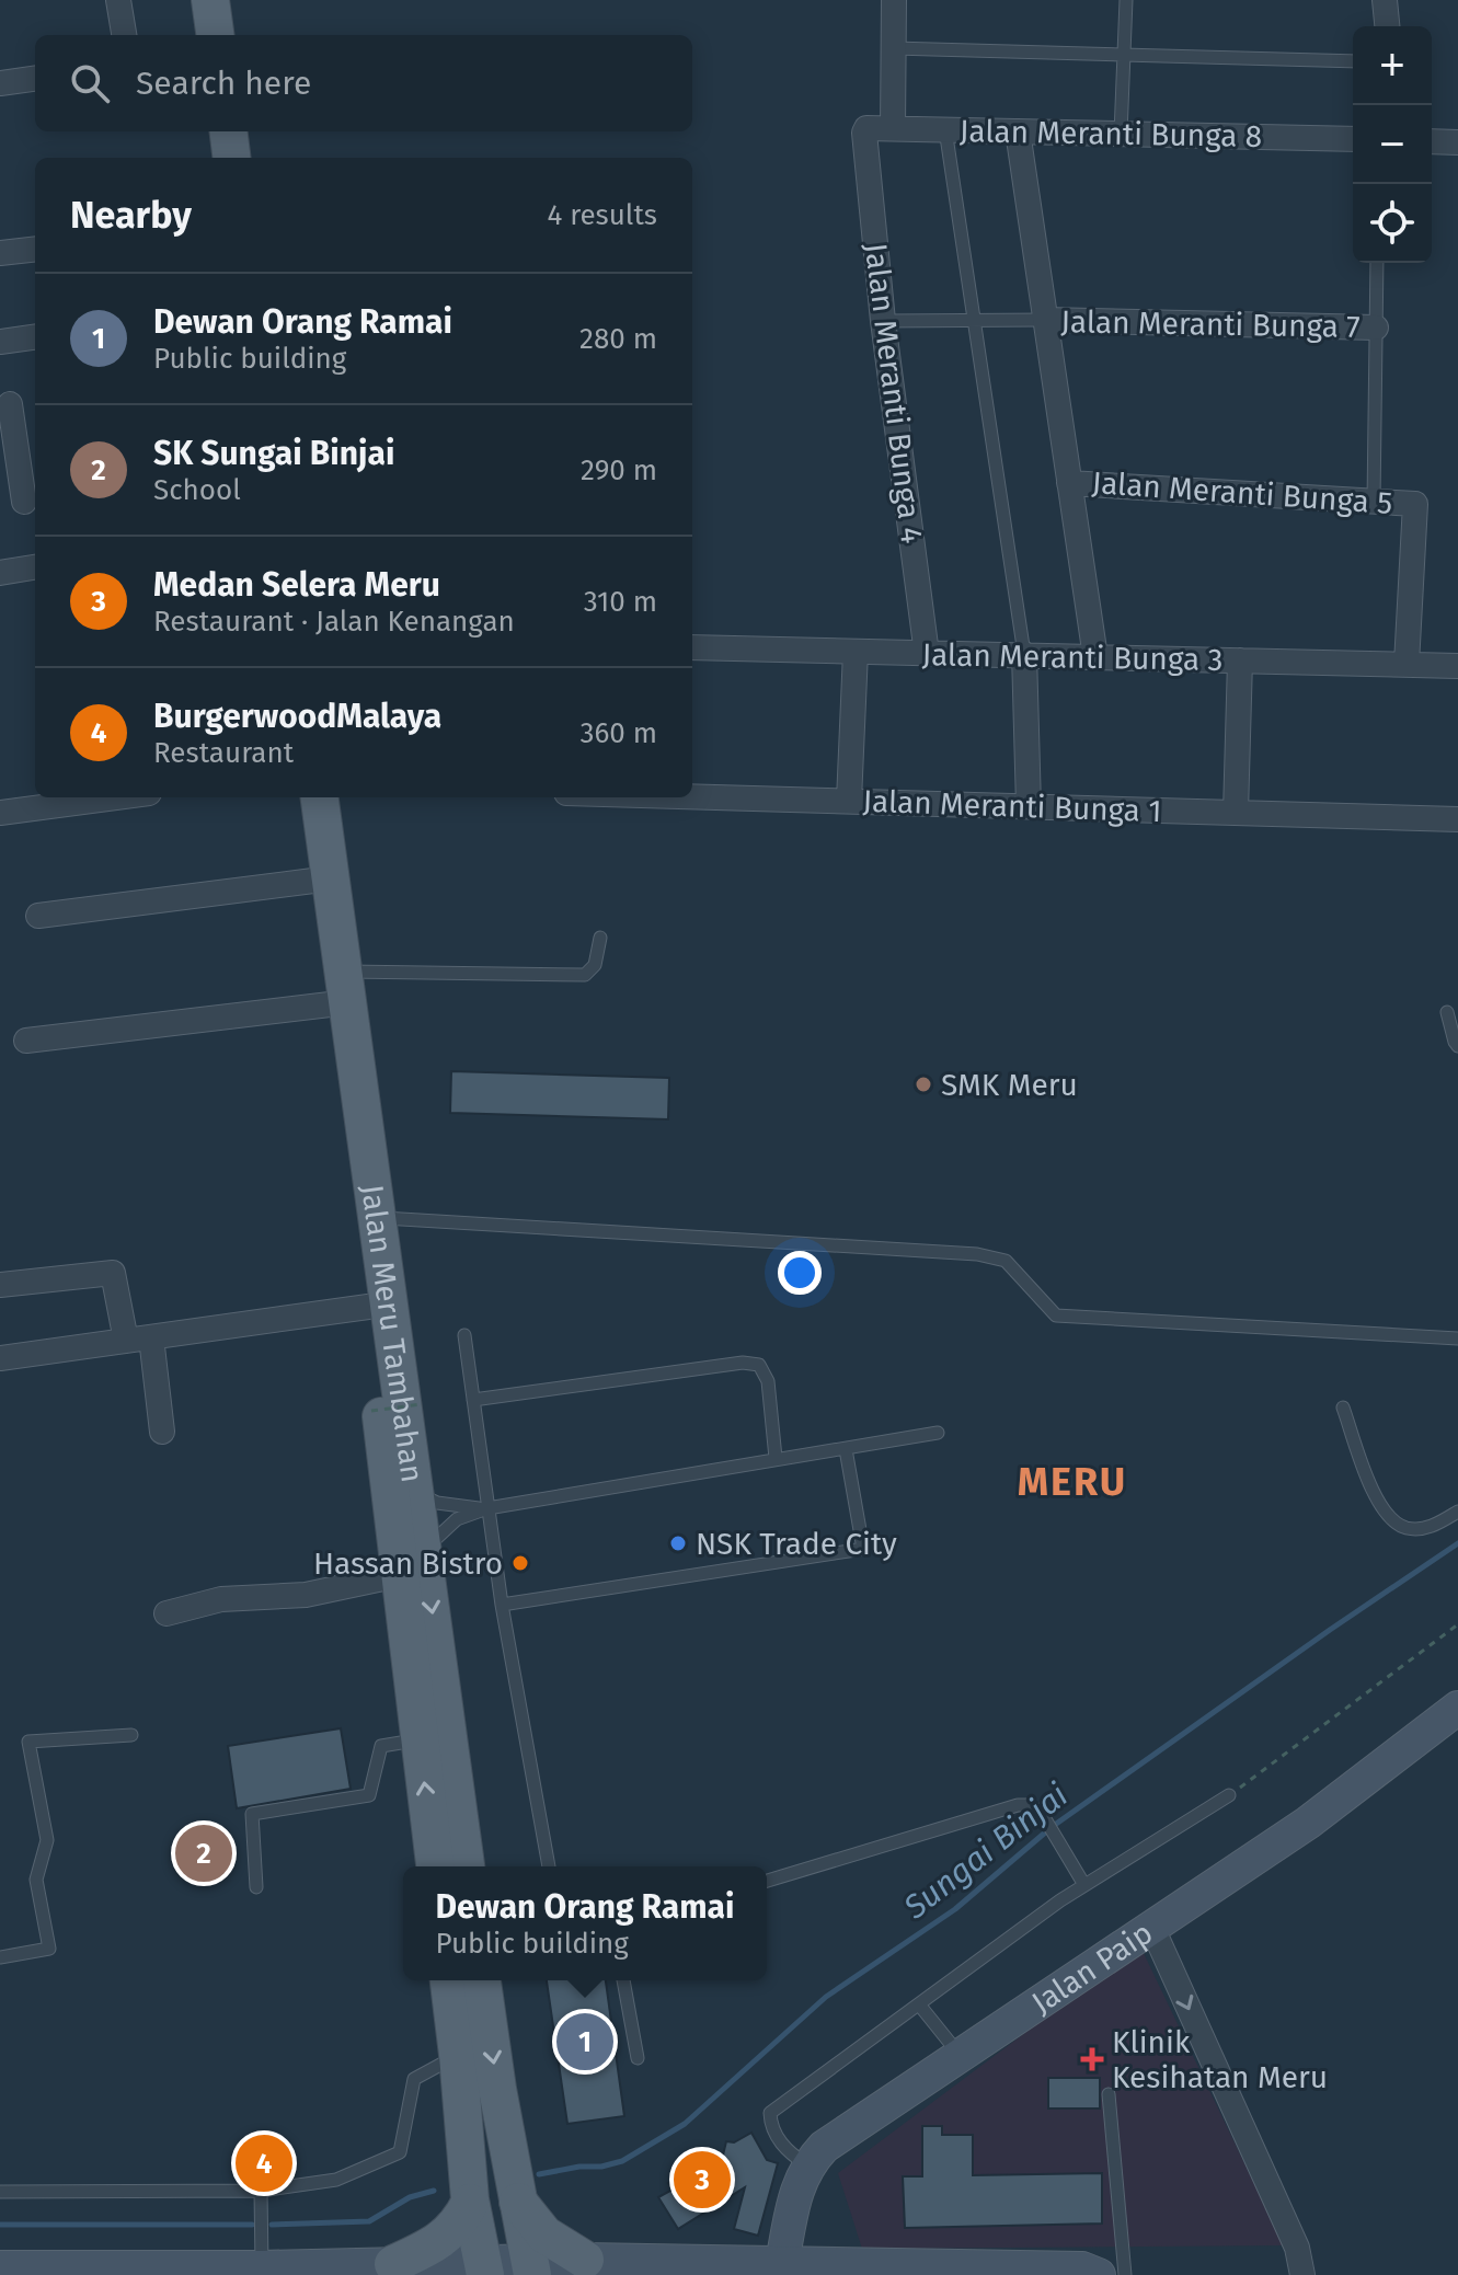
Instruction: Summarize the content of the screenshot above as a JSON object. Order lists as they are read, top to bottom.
{
  "streets": {
    "main road": ["Jalan Meru Tambahan"],
    "street": [
      "Jalan Meranti Bunga 8",
      "Jalan Meranti Bunga 7",
      "Jalan Meranti Bunga 4",
      "Jalan Meranti Bunga 5",
      "Jalan Meranti Bunga 3",
      "Jalan Meranti Bunga 1",
      "Jalan Paip"
    ]
  },
  "crossings": [
    ["Jalan Meranti Bunga 8", "Jalan Meranti Bunga 4"],
    ["Jalan Meranti Bunga 4", "Jalan Meranti Bunga 3"],
    ["Jalan Meranti Bunga 5", "Jalan Meranti Bunga 3"]
  ],
  "districts": ["MERU"],
  "water": ["Sungai Binjai"],
  "places": {
    "other": ["SMK Meru", "NSK Trade City", "Hassan Bistro"],
    "health": ["Klinik Kesihatan Meru"]
  },
  "page": {
    "map_buttons": ["+", "−"],
    "search": "Search here",
    "heading": ["Nearby", "4 results"],
    "list": [
      {
        "mark": "1",
        "name": "Dewan Orang Ramai",
        "note": "Public building",
        "value": "280 m"
      },
      {
        "mark": "2",
        "name": "SK Sungai Binjai",
        "note": "School",
        "value": "290 m"
      },
      {
        "mark": "3",
        "name": "Medan Selera Meru",
        "note": "Restaurant · Jalan Kenangan",
        "value": "310 m"
      },
      {
        "mark": "4",
        "name": "BurgerwoodMalaya",
        "note": "Restaurant",
        "value": "360 m"
      }
    ],
    "pins": [
      "2",
      "1",
      "4",
      "3"
    ],
    "popup": ["Dewan Orang Ramai", "Public building"]
  }
}
